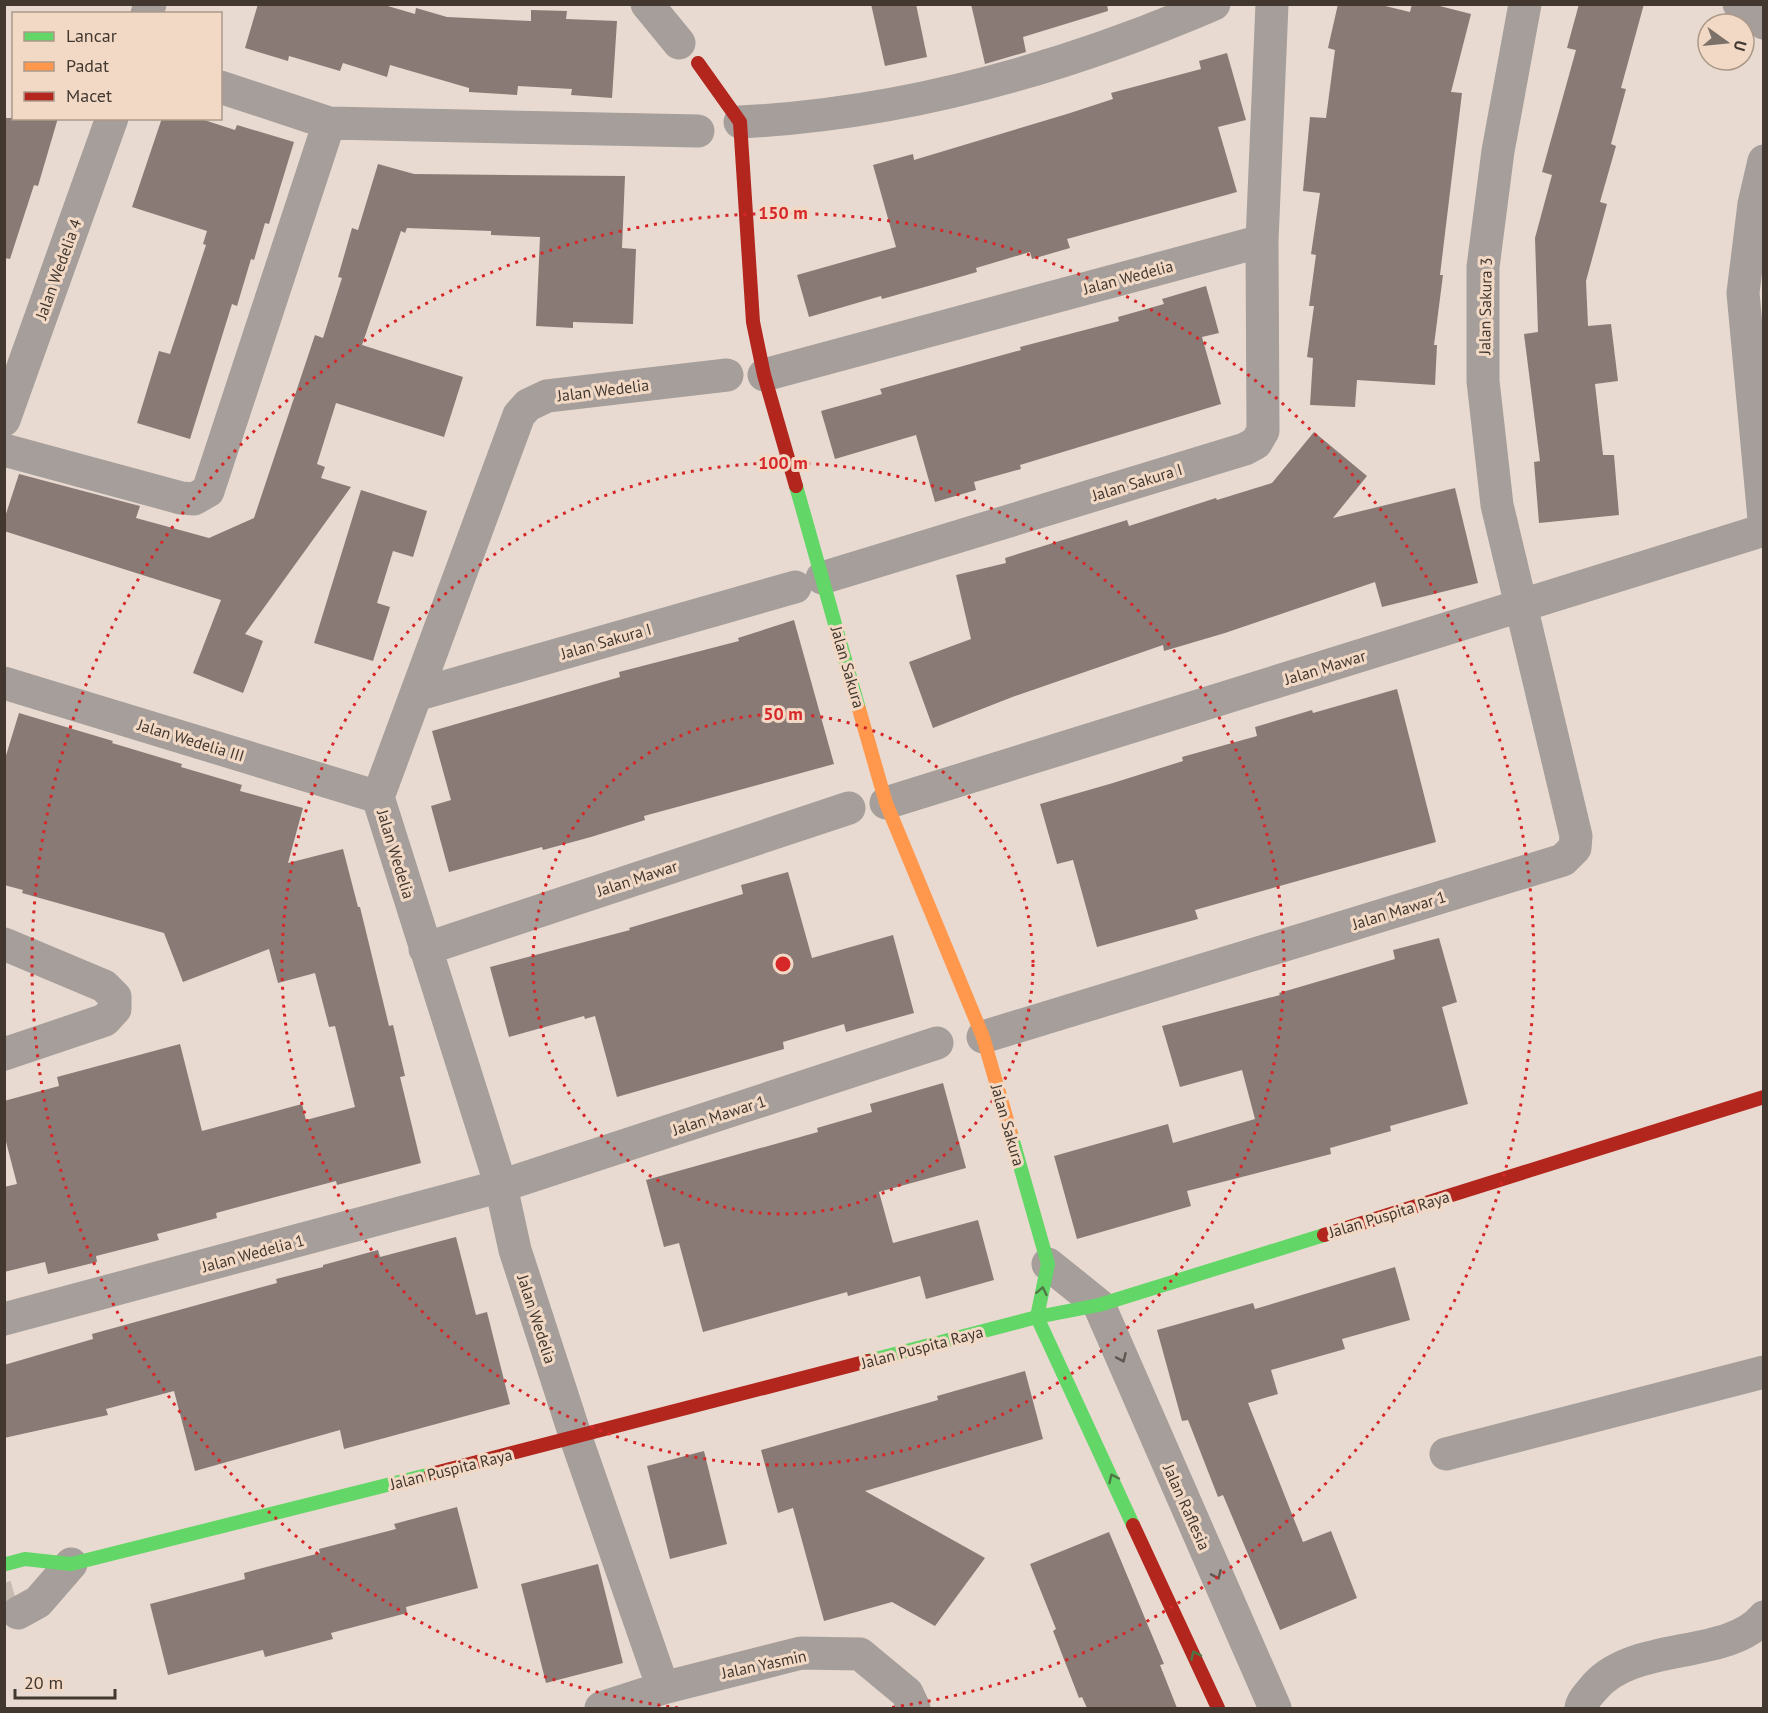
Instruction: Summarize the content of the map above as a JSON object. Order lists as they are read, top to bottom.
{
  "streets": {
    "street": [
      "Jalan Wedelia 4",
      "Jalan Wedelia",
      "Jalan Sakura 3",
      "Jalan Sakura I",
      "Jalan Sakura",
      "Jalan Mawar",
      "Jalan Wedelia III",
      "Jalan Mawar 1",
      "Jalan Puspita Raya",
      "Jalan Wedelia 1",
      "Jalan Raflesia",
      "Jalan Yasmin"
    ]
  },
  "crossings": [
    ["Jalan Wedelia", "Jalan Sakura I"],
    ["Jalan Wedelia", "Jalan Sakura"],
    ["Jalan Wedelia", "Jalan Mawar"],
    ["Jalan Wedelia", "Jalan Wedelia III"],
    ["Jalan Wedelia", "Jalan Mawar 1"],
    ["Jalan Wedelia", "Jalan Puspita Raya"],
    ["Jalan Wedelia", "Jalan Wedelia 1"],
    ["Jalan Sakura 3", "Jalan Mawar"],
    ["Jalan Sakura 3", "Jalan Mawar 1"],
    ["Jalan Sakura I", "Jalan Sakura"],
    ["Jalan Sakura", "Jalan Mawar"],
    ["Jalan Sakura", "Jalan Mawar 1"],
    ["Jalan Sakura", "Jalan Puspita Raya"],
    ["Jalan Mawar", "Jalan Mawar 1"],
    ["Jalan Mawar 1", "Jalan Wedelia 1"],
    ["Jalan Puspita Raya", "Jalan Raflesia"]
  ],
  "legend": ["Lancar", "Padat", "Macet"],
  "scale_bar": "20 m",
  "north": "right",
  "rings": ["150 m", "100 m", "50 m"]
}
